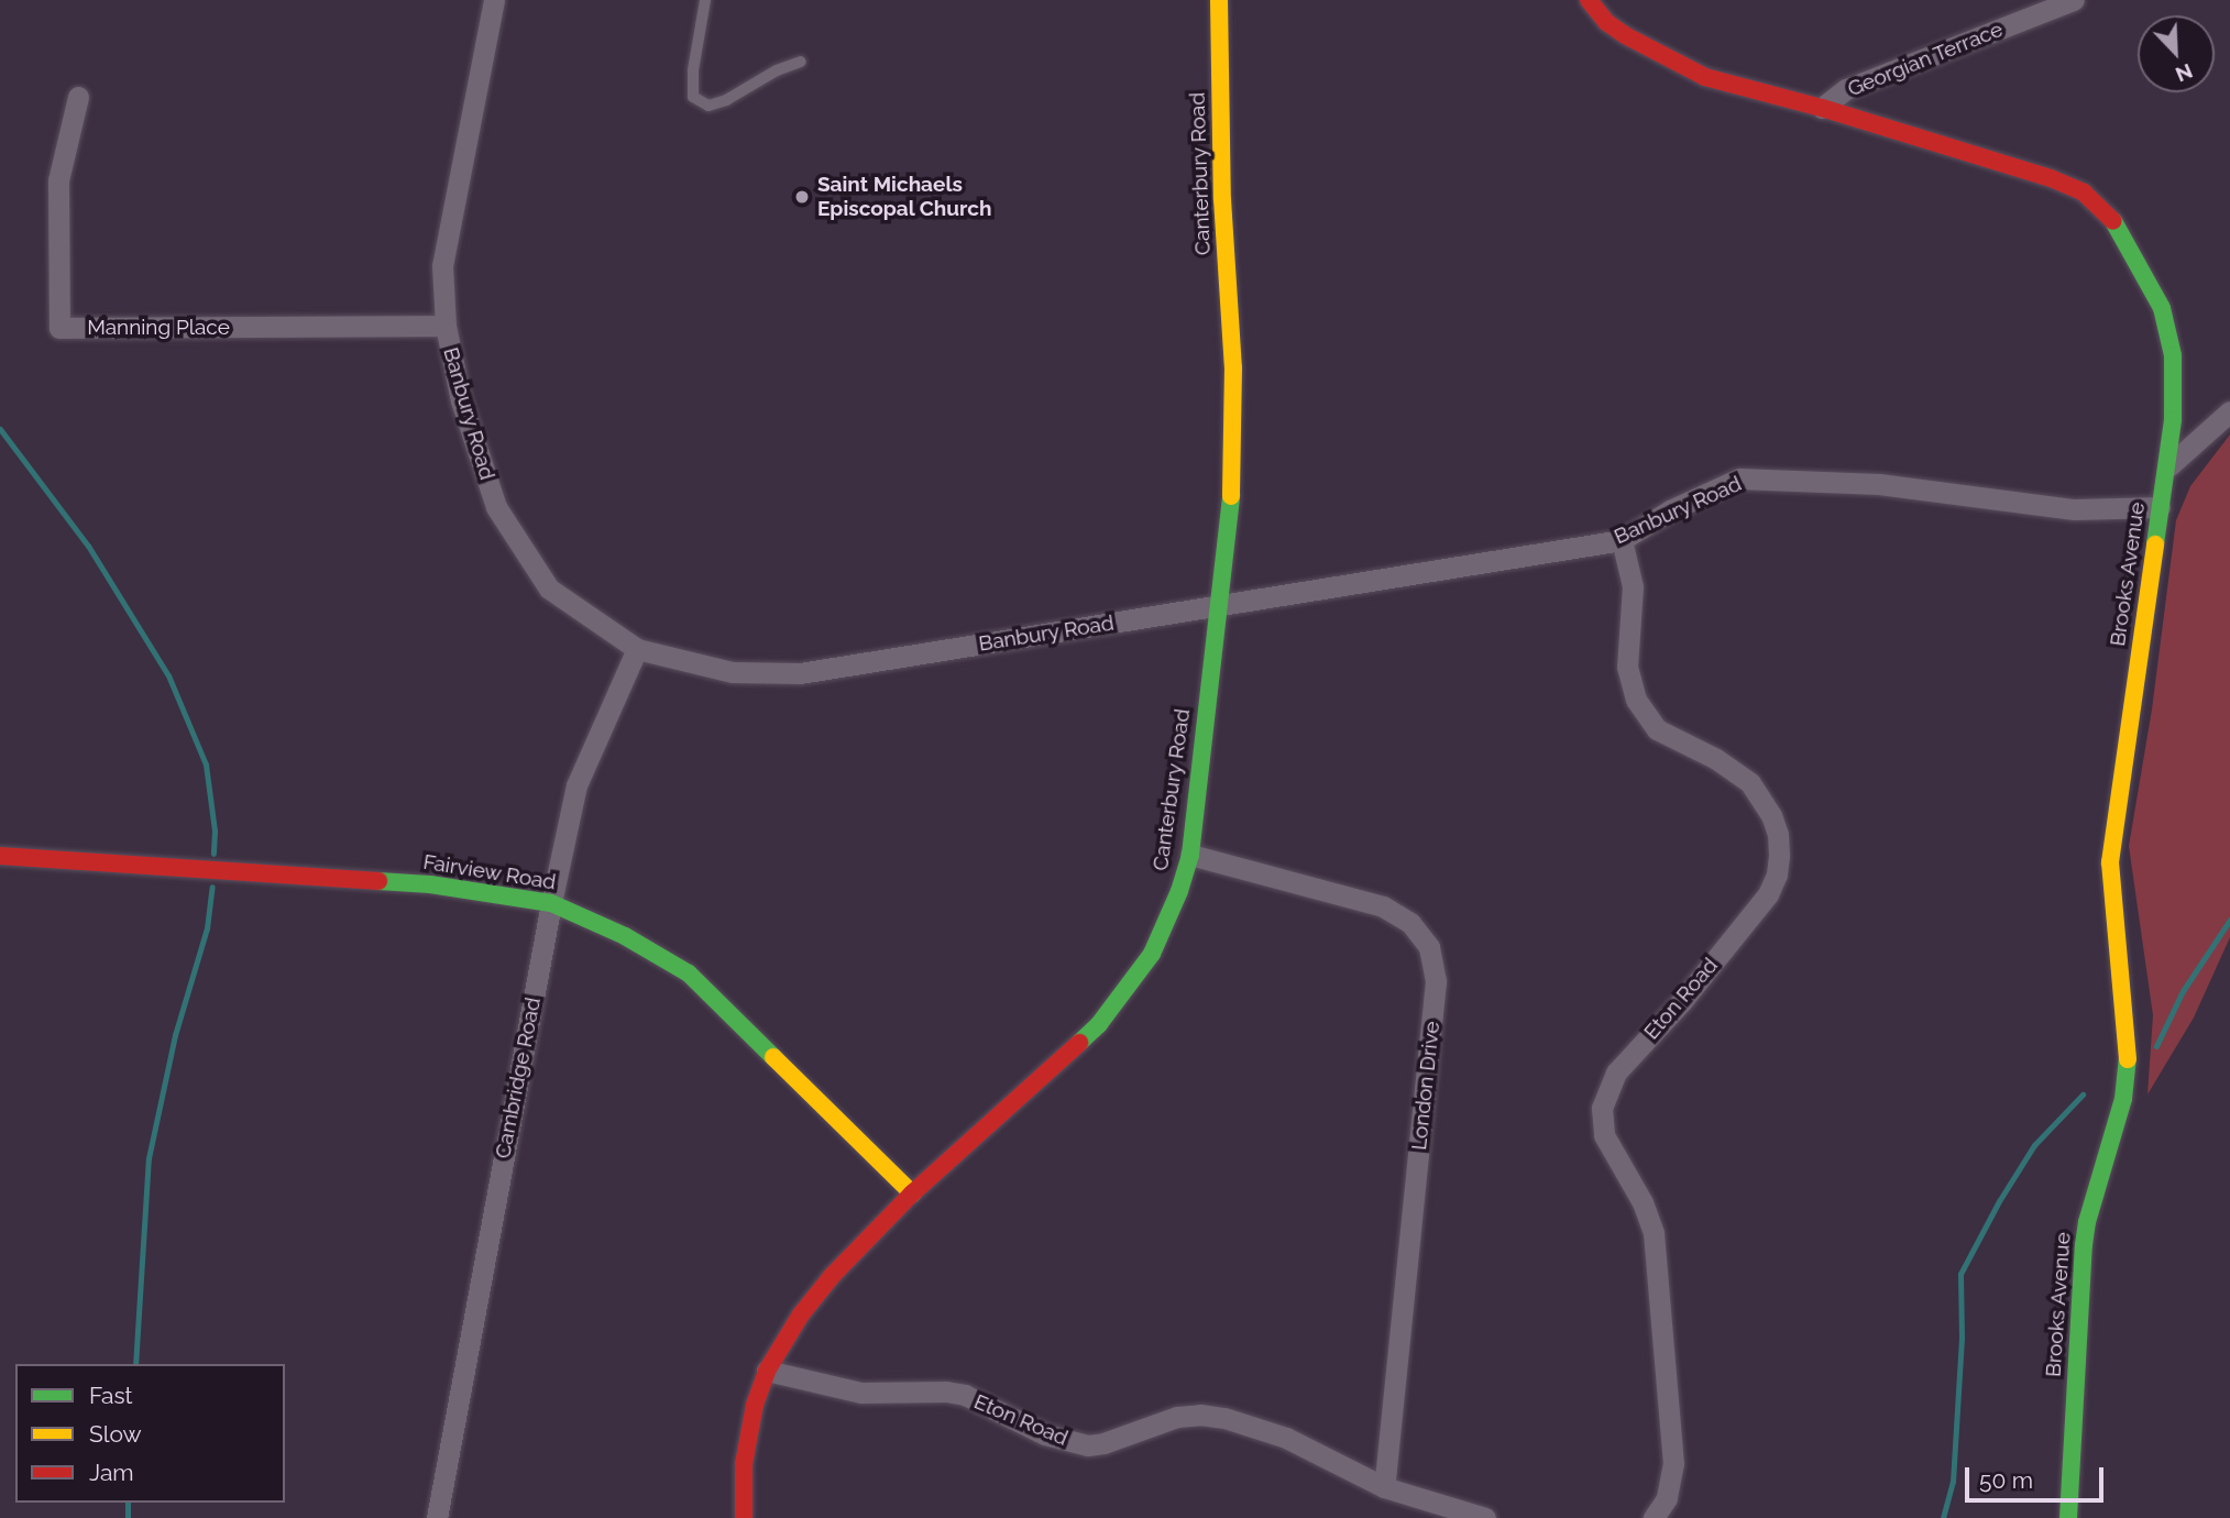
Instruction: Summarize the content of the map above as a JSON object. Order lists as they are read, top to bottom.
{
  "streets": {
    "street": [
      "Georgian Terrace",
      "Canterbury Road",
      "Manning Place",
      "Banbury Road",
      "Brooks Avenue",
      "Fairview Road",
      "Eton Road",
      "Cambridge Road",
      "London Drive"
    ]
  },
  "crossings": [
    ["Georgian Terrace", "Brooks Avenue"],
    ["Canterbury Road", "Banbury Road"],
    ["Canterbury Road", "Fairview Road"],
    ["Canterbury Road", "Eton Road"],
    ["Canterbury Road", "London Drive"],
    ["Manning Place", "Banbury Road"],
    ["Banbury Road", "Brooks Avenue"],
    ["Banbury Road", "Eton Road"],
    ["Banbury Road", "Cambridge Road"],
    ["Fairview Road", "Cambridge Road"],
    ["Eton Road", "London Drive"]
  ],
  "places": ["Saint Michaels Episcopal Church"],
  "legend": ["Fast", "Slow", "Jam"],
  "scale_bar": "50 m",
  "north": "bottom right"
}
